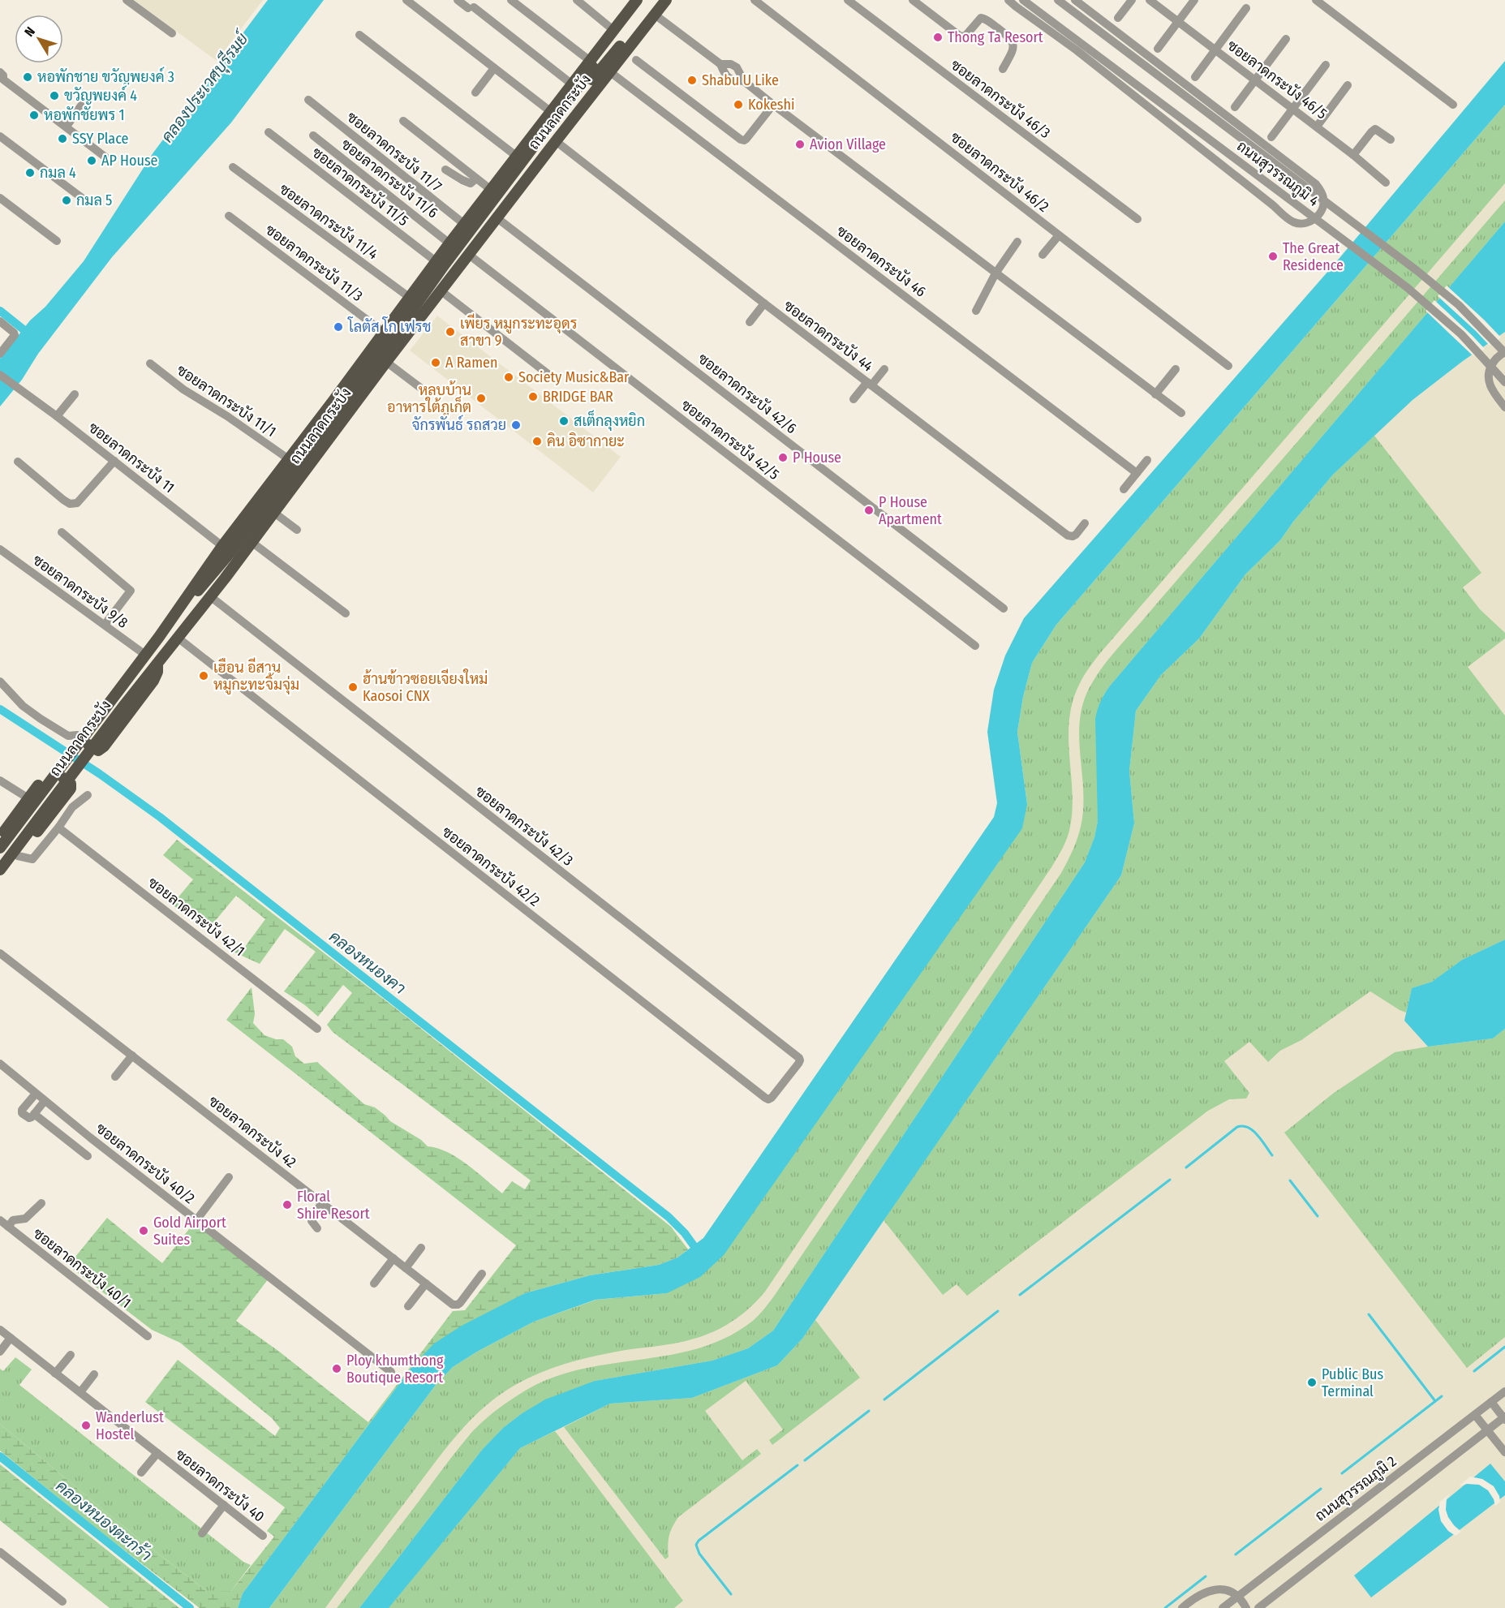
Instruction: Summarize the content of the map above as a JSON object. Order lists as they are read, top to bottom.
{
  "streets": {
    "main road": ["ถนนลาดกระบัง"],
    "street": [
      "ซอยลาดกระบัง 46/5",
      "ซอยลาดกระบัง 46/3",
      "ซอยลาดกระบัง 11/7",
      "ซอยลาดกระบัง 46/2",
      "ถนนสุวรรณภูมิ 4",
      "ซอยลาดกระบัง 11/6",
      "ซอยลาดกระบัง 11/5",
      "ซอยลาดกระบัง 11/4",
      "ซอยลาดกระบัง 46",
      "ซอยลาดกระบัง 11/3",
      "ซอยลาดกระบัง 44",
      "ซอยลาดกระบัง 42/6",
      "ซอยลาดกระบัง 11/1",
      "ซอยลาดกระบัง 42/5",
      "ซอยลาดกระบัง 11",
      "ซอยลาดกระบัง 9/8",
      "ซอยลาดกระบัง 42/3",
      "ซอยลาดกระบัง 42/2",
      "ซอยลาดกระบัง 42/1",
      "ซอยลาดกระบัง 42",
      "ซอยลาดกระบัง 40/2",
      "ซอยลาดกระบัง 40/1",
      "ซอยลาดกระบัง 40",
      "ถนนสุวรรณภูมิ 2"
    ]
  },
  "crossings": [
    ["ถนนลาดกระบัง", "ซอยลาดกระบัง 11/7"],
    ["ถนนลาดกระบัง", "ซอยลาดกระบัง 11/6"],
    ["ถนนลาดกระบัง", "ซอยลาดกระบัง 11/5"],
    ["ถนนลาดกระบัง", "ซอยลาดกระบัง 11/4"],
    ["ถนนลาดกระบัง", "ซอยลาดกระบัง 46"],
    ["ถนนลาดกระบัง", "ซอยลาดกระบัง 11/3"],
    ["ถนนลาดกระบัง", "ซอยลาดกระบัง 44"],
    ["ถนนลาดกระบัง", "ซอยลาดกระบัง 42/6"],
    ["ถนนลาดกระบัง", "ซอยลาดกระบัง 11/1"],
    ["ถนนลาดกระบัง", "ซอยลาดกระบัง 42/5"],
    ["ถนนลาดกระบัง", "ซอยลาดกระบัง 11"],
    ["ถนนลาดกระบัง", "ซอยลาดกระบัง 9/8"],
    ["ถนนลาดกระบัง", "ซอยลาดกระบัง 42/3"],
    ["ถนนลาดกระบัง", "ซอยลาดกระบัง 42/2"],
    ["ซอยลาดกระบัง 42/3", "ซอยลาดกระบัง 42/2"]
  ],
  "water": ["คลองประเวศบุรีรมย์", "คลองหนองคา", "คลองหนองตะกร้า"],
  "places": [
    "Thong Ta Resort",
    "หอพักชาย ขวัญพยงค์ 3",
    "Shabu U Like",
    "ขวัญพยงค์ 4",
    "Kokeshi",
    "หอพักชัยพร 1",
    "SSY Place",
    "Avion Village",
    "AP House",
    "กมล 4",
    "กมล 5",
    "The Great Residence",
    "โลตัส โก เฟรช",
    "เพียร หมูกระทะอุดร สาขา 9",
    "A Ramen",
    "Society Music&Bar",
    "BRIDGE BAR",
    "หลบบ้าน อาหารใต้ภูเก็ต",
    "สเต็กลุงหยิก",
    "จักรพันธ์ รถสวย",
    "คิน อิซากายะ",
    "P House",
    "P House Apartment",
    "เฮือน อีสาน หมูกะทะจิ้มจุ่ม",
    "ฮ้านข้าวซอยเจียงใหม่ Kaosoi CNX",
    "Floral Shire Resort",
    "Gold Airport Suites",
    "Ploy khumthong Boutique Resort",
    "Public Bus Terminal",
    "Wanderlust Hostel"
  ],
  "north": "top left"
}
